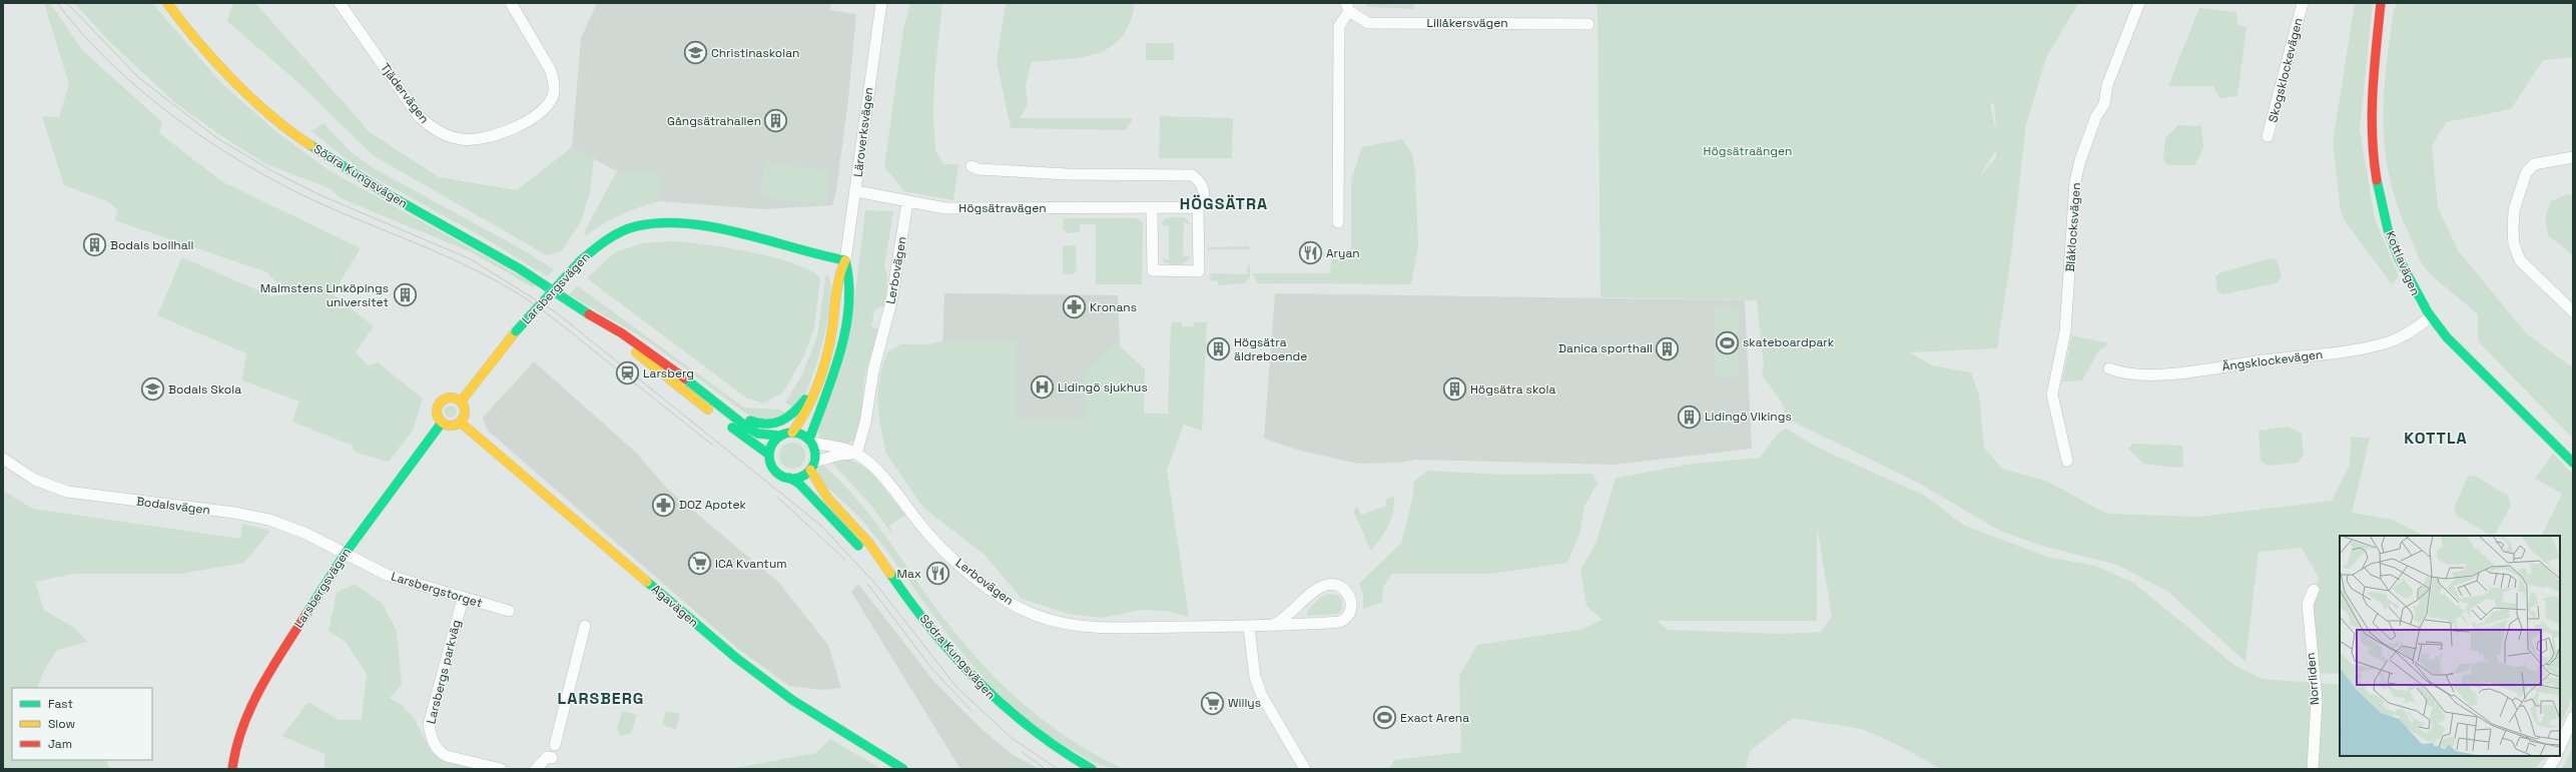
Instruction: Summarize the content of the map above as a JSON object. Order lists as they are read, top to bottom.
{
  "streets": {
    "street": [
      "Lillåkersvägen",
      "Skogsklockevägen",
      "Tjädervägen",
      "Läroverksvägen",
      "Södra Kungsvägen",
      "Högsätravägen",
      "Blåklocksvägen",
      "Kottlavägen",
      "Lerbovägen",
      "Larsbergsvägen",
      "Ängsklockevägen",
      "Bodalsvägen",
      "Larsbergstorget",
      "Agavägen",
      "Larsbergs parkväg",
      "Norrliden"
    ]
  },
  "crossings": [
    ["Läroverksvägen", "Södra Kungsvägen"],
    ["Läroverksvägen", "Högsätravägen"],
    ["Läroverksvägen", "Lerbovägen"],
    ["Läroverksvägen", "Larsbergsvägen"],
    ["Södra Kungsvägen", "Lerbovägen"],
    ["Högsätravägen", "Lerbovägen"],
    ["Kottlavägen", "Ängsklockevägen"],
    ["Larsbergsvägen", "Bodalsvägen"],
    ["Larsbergsvägen", "Larsbergstorget"],
    ["Larsbergsvägen", "Agavägen"],
    ["Bodalsvägen", "Larsbergstorget"],
    ["Larsbergstorget", "Larsbergs parkväg"]
  ],
  "districts": ["HÖGSÄTRA", "KOTTLA", "LARSBERG"],
  "parks": ["Högsätraängen"],
  "places": {
    "school or university": ["Christinaskolan", "Bodals Skola"],
    "building": [
      "Gångsätrahallen",
      "Bodals bollhall",
      "Malmstens Linköpings universitet",
      "Danica sporthall",
      "Högsätra äldreboende",
      "Högsätra skola",
      "Lidingö Vikings"
    ],
    "restaurant": ["Aryan", "Max"],
    "pharmacy": ["Kronans", "DOZ Apotek"],
    "sports": ["skateboardpark", "Exact Arena"],
    "station": ["Larsberg"],
    "hospital": ["Lidingö sjukhus"],
    "supermarket": ["ICA Kvantum", "Willys"]
  },
  "legend": ["Fast", "Slow", "Jam"]
}
